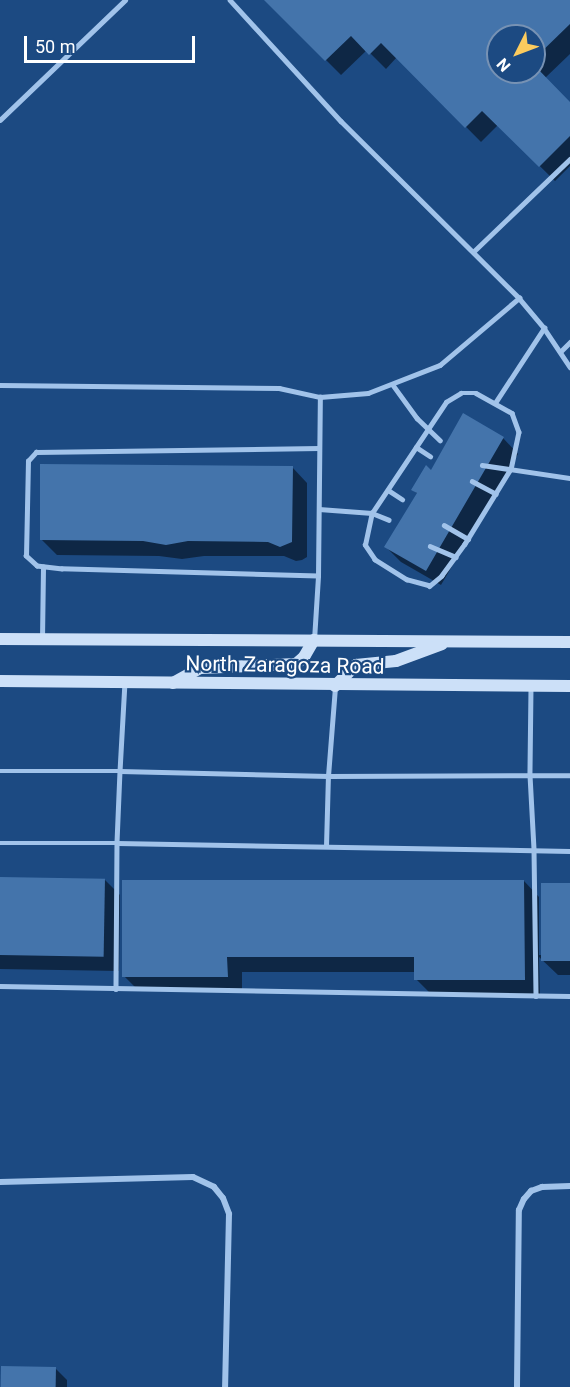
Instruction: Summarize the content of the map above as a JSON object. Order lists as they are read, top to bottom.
{
  "streets": {
    "main road": ["North Zaragoza Road"]
  },
  "scale_bar": "50 m",
  "north": "bottom left"
}
